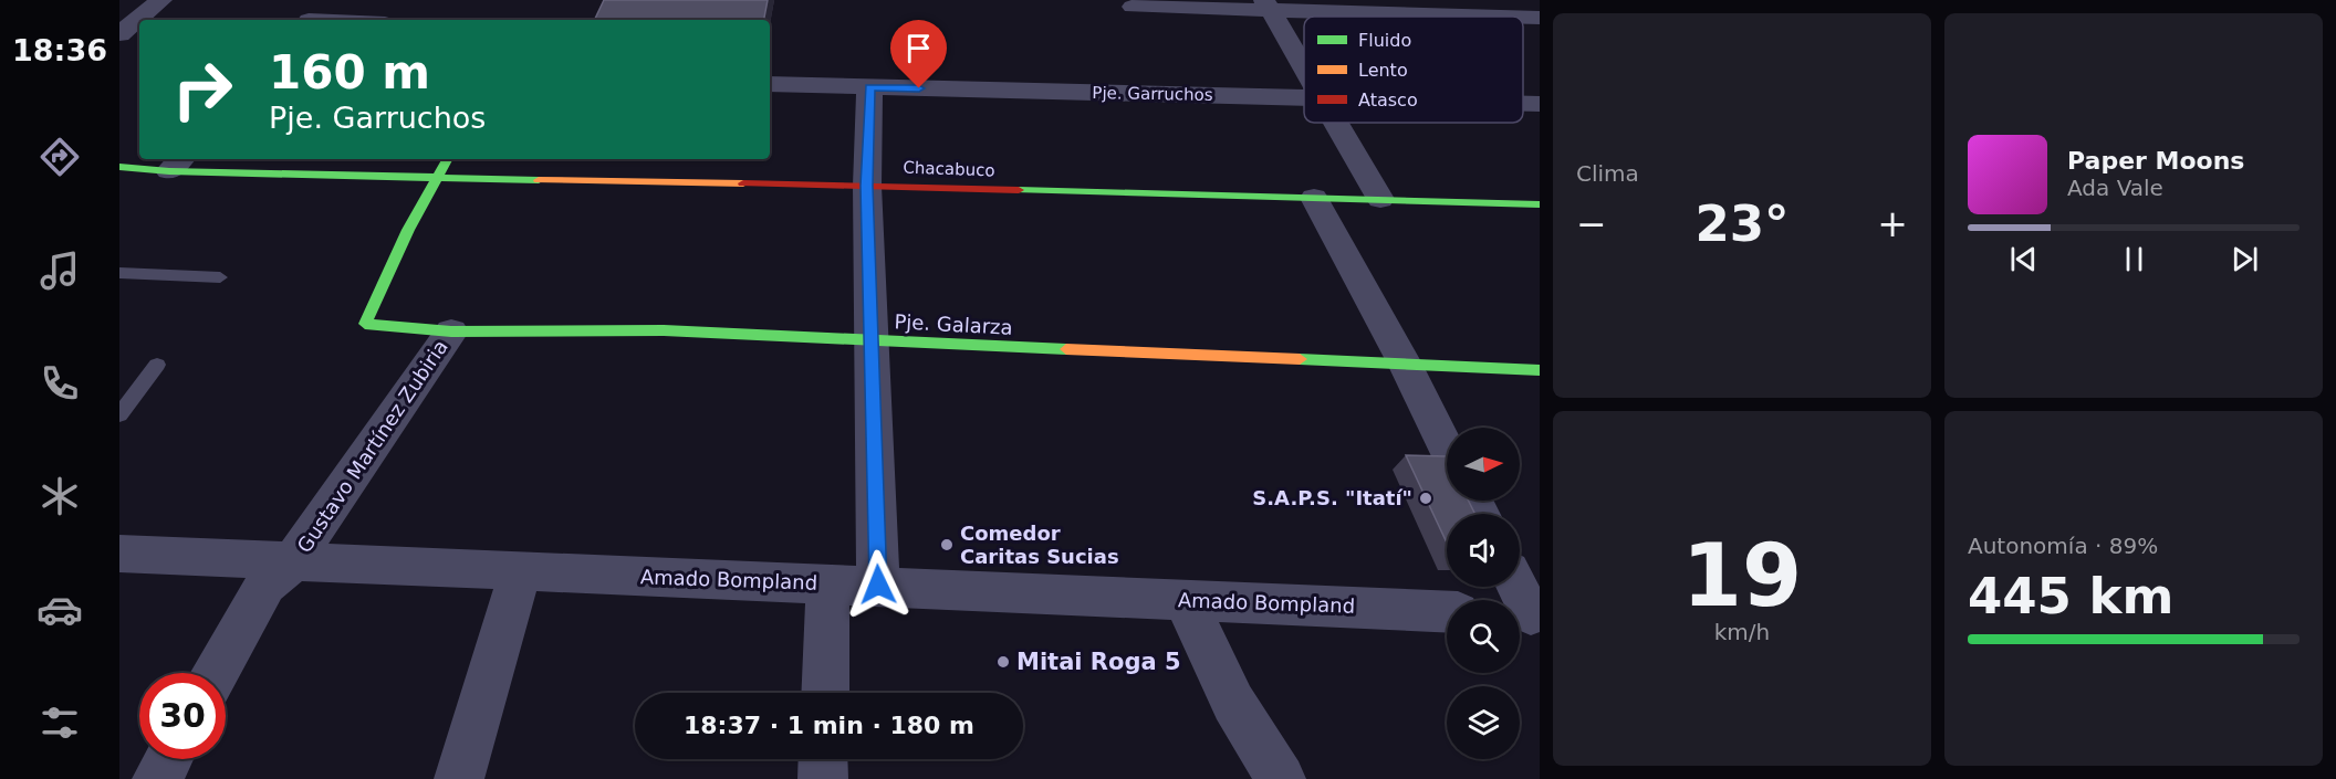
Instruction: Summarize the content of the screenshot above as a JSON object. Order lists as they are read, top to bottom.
{
  "streets": {
    "street": [
      "Pje. Garruchos",
      "Chacabuco",
      "Pje. Galarza",
      "Gustavo Martínez Zubiria",
      "Amado Bompland"
    ]
  },
  "crossings": [
    ["Chacabuco", "Pje. Galarza"],
    ["Pje. Galarza", "Gustavo Martínez Zubiria"],
    ["Gustavo Martínez Zubiria", "Amado Bompland"]
  ],
  "places": ["S.A.P.S. \"Itatí\"", "Comedor Caritas Sucias", "Mitai Roga 5"],
  "legend": ["Fluido", "Lento", "Atasco"],
  "north": "right",
  "page": {
    "tabs": "18:36",
    "tile": [
      "Clima",
      ["19", "km/h"],
      ["Autonomía · 89%", "445 km"]
    ],
    "turn": ["160 m", "Pje. Garruchos"],
    "song": ["Paper Moons", "Ada Vale"],
    "heat": ["−", "23°", "+"],
    "limit": "30",
    "trip": "18:37 · 1 min · 180 m"
  }
}
